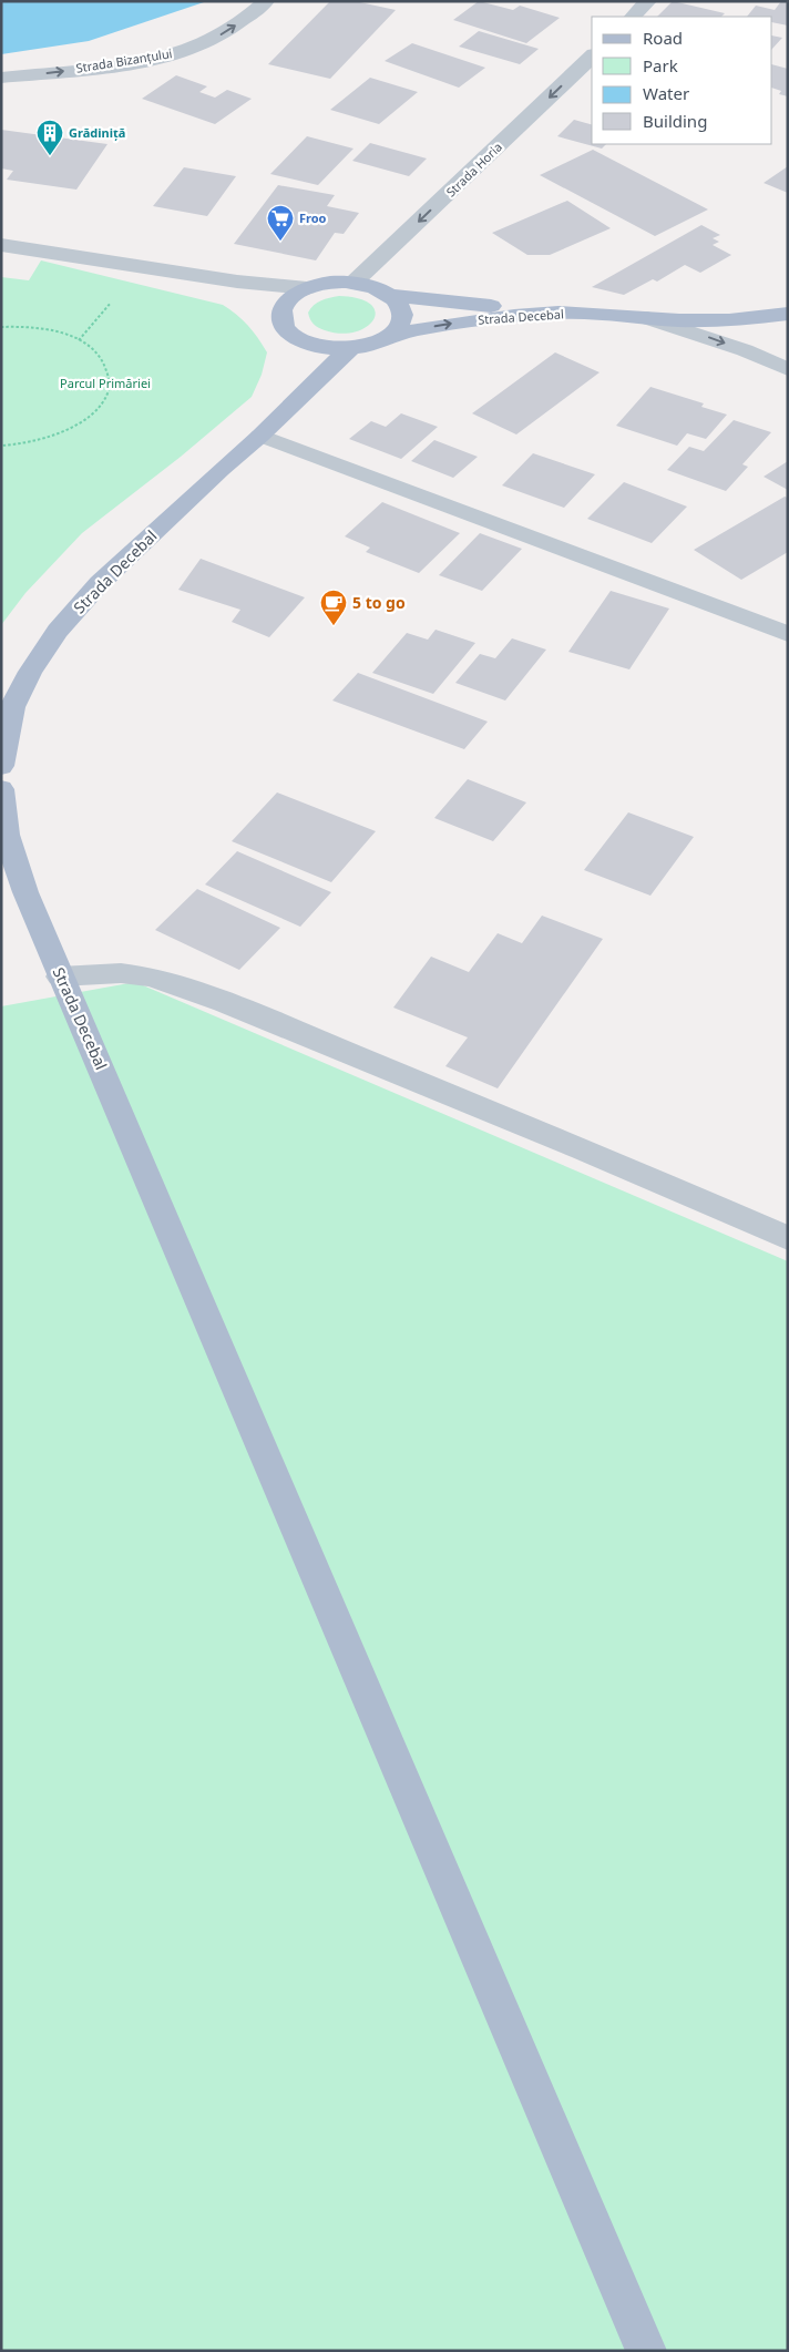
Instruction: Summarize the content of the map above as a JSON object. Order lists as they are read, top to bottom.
{
  "streets": {
    "main road": ["Strada Decebal"],
    "street": ["Strada Bizanțului", "Strada Horia"]
  },
  "crossings": [
    ["Strada Horia", "Strada Decebal"]
  ],
  "one_way": ["Strada Horia"],
  "parks": ["Parcul Primăriei"],
  "places": {
    "building": ["Grădiniță"],
    "supermarket": ["Froo"],
    "cafe": ["5 to go"]
  },
  "legend": [
    "Road",
    "Park",
    "Water",
    "Building"
  ]
}
